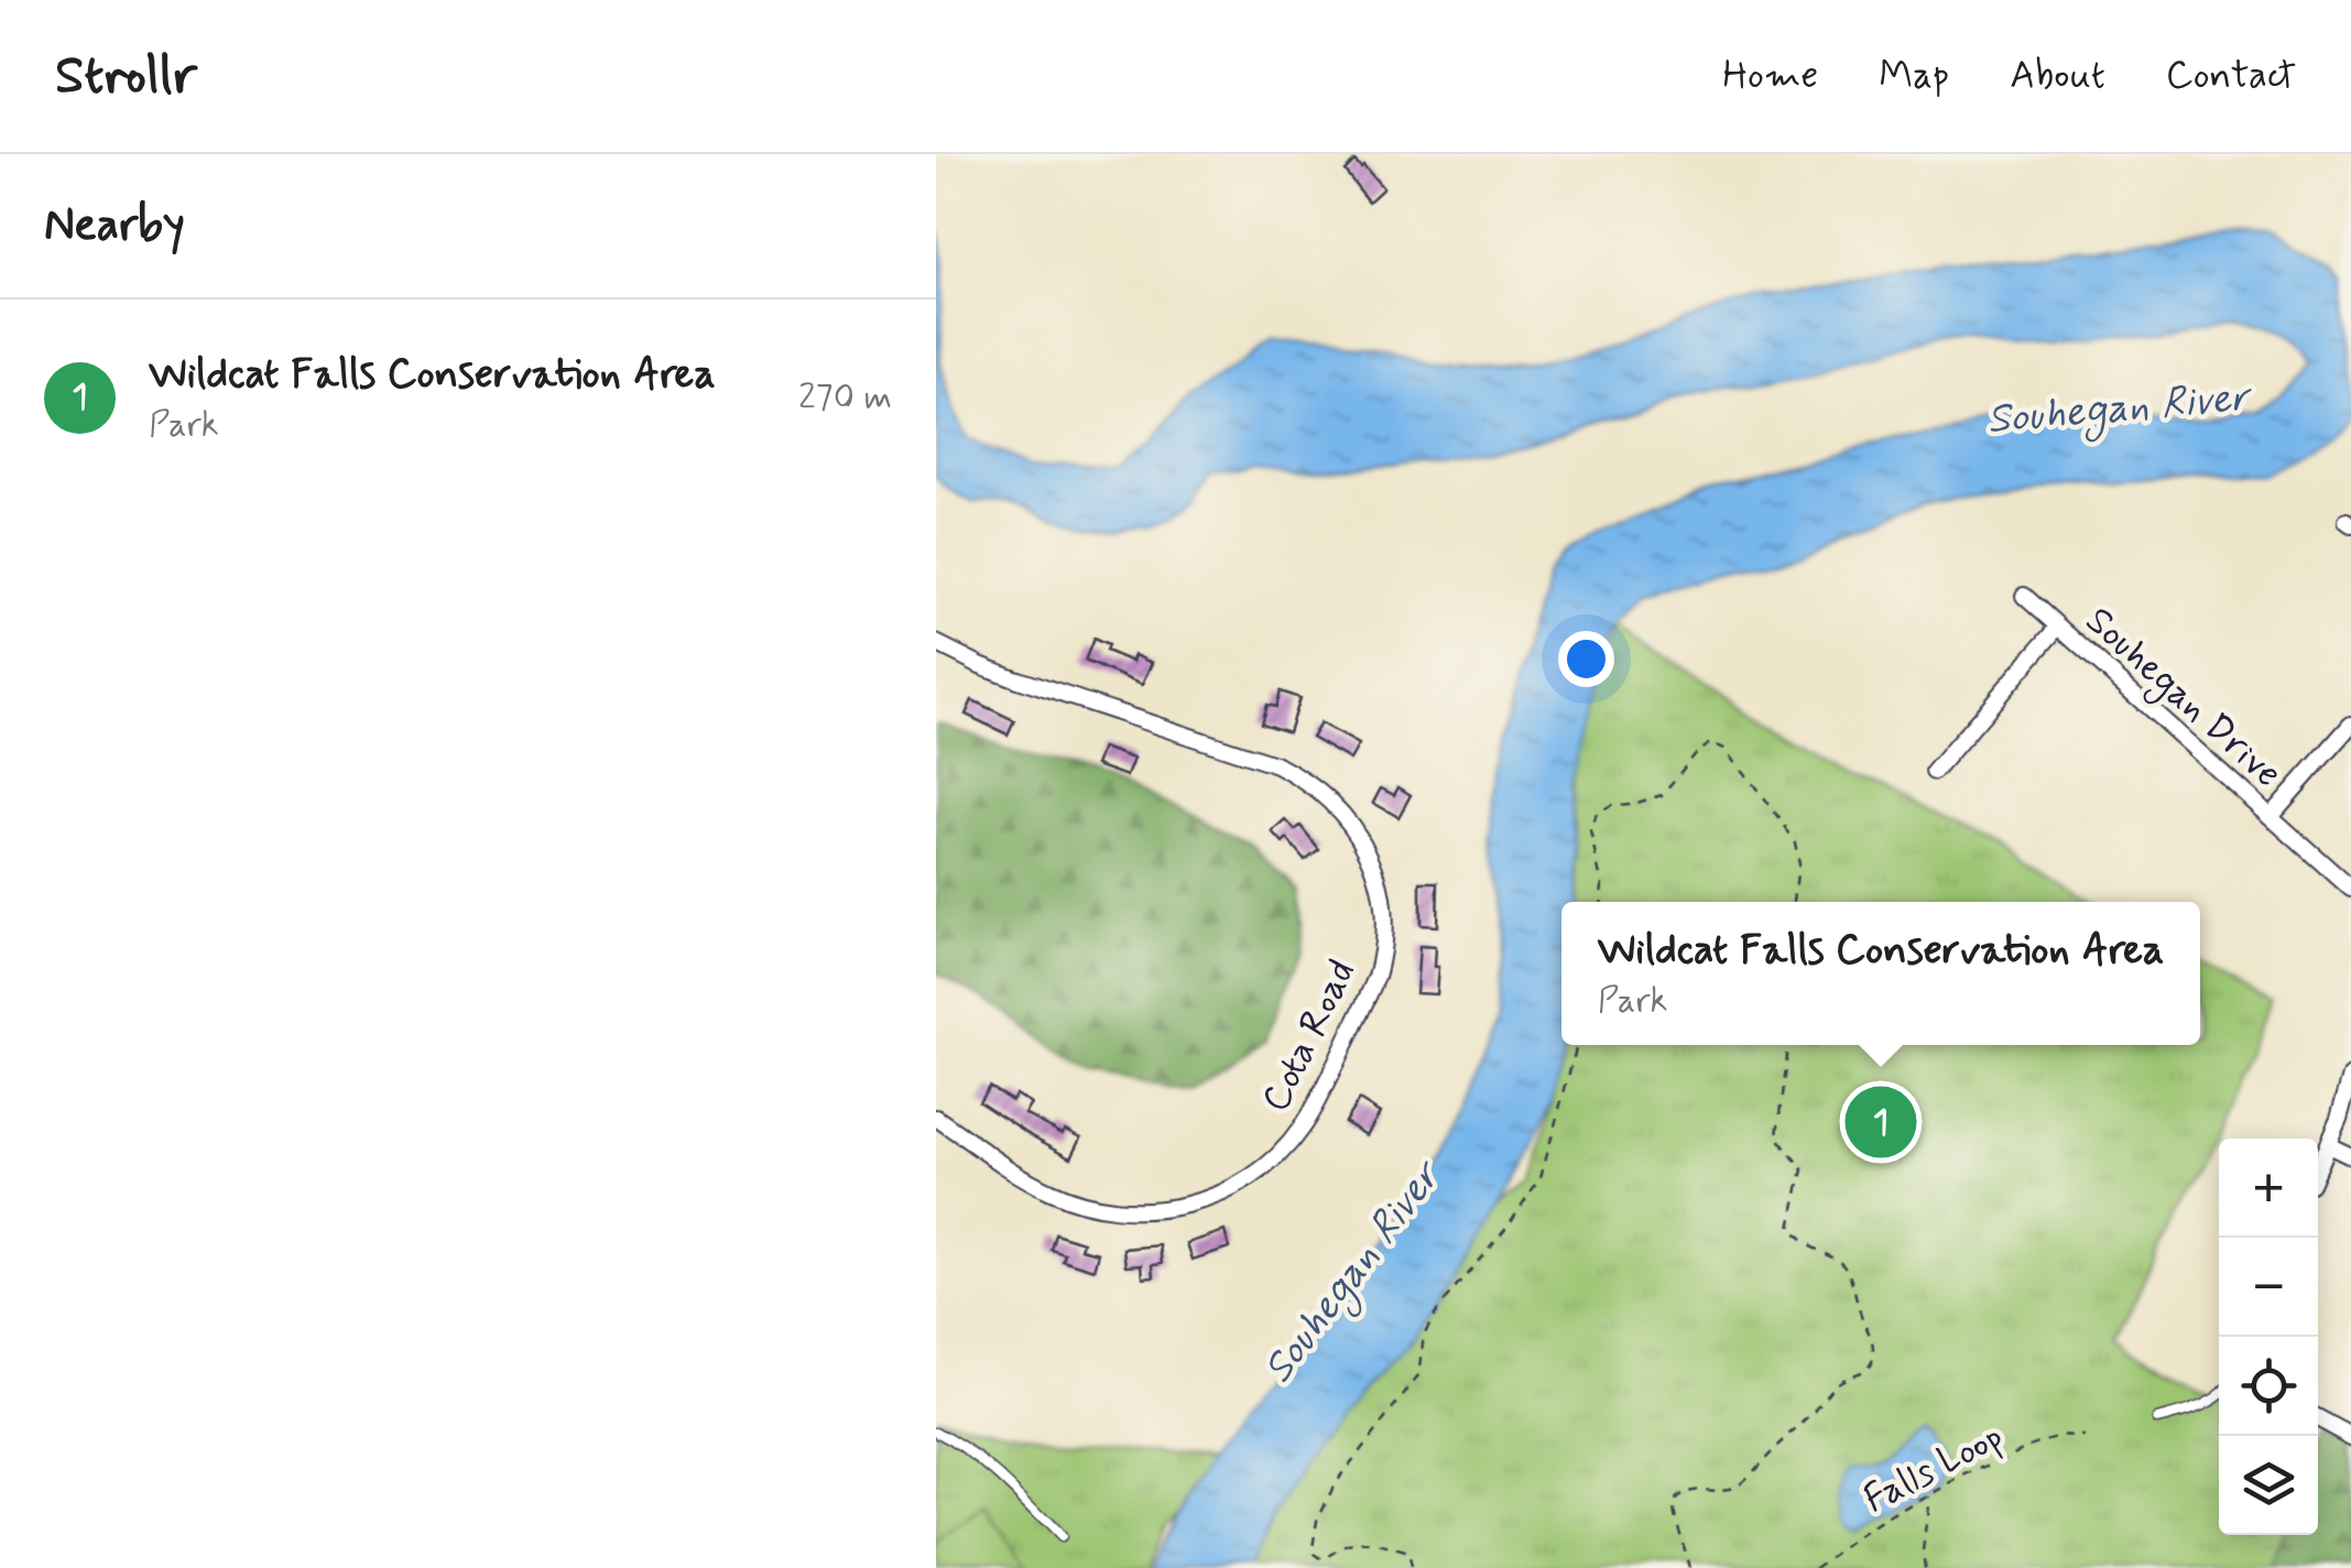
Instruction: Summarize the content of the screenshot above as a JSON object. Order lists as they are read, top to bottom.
{
  "streets": {
    "street": ["Souhegan Drive", "Cota Road"],
    "path": ["Falls Loop"]
  },
  "water": ["Souhegan River"],
  "page": {
    "header": "Strollr",
    "nav": [
      "Home",
      "Map",
      "About",
      "Contact"
    ],
    "heading": "Nearby",
    "list": [
      {
        "mark": "1",
        "name": "Wildcat Falls Conservation Area",
        "note": "Park",
        "value": "270 m"
      }
    ],
    "popup": ["Wildcat Falls Conservation Area", "Park"],
    "pins": "1",
    "map_buttons": ["+", "−"]
  }
}
